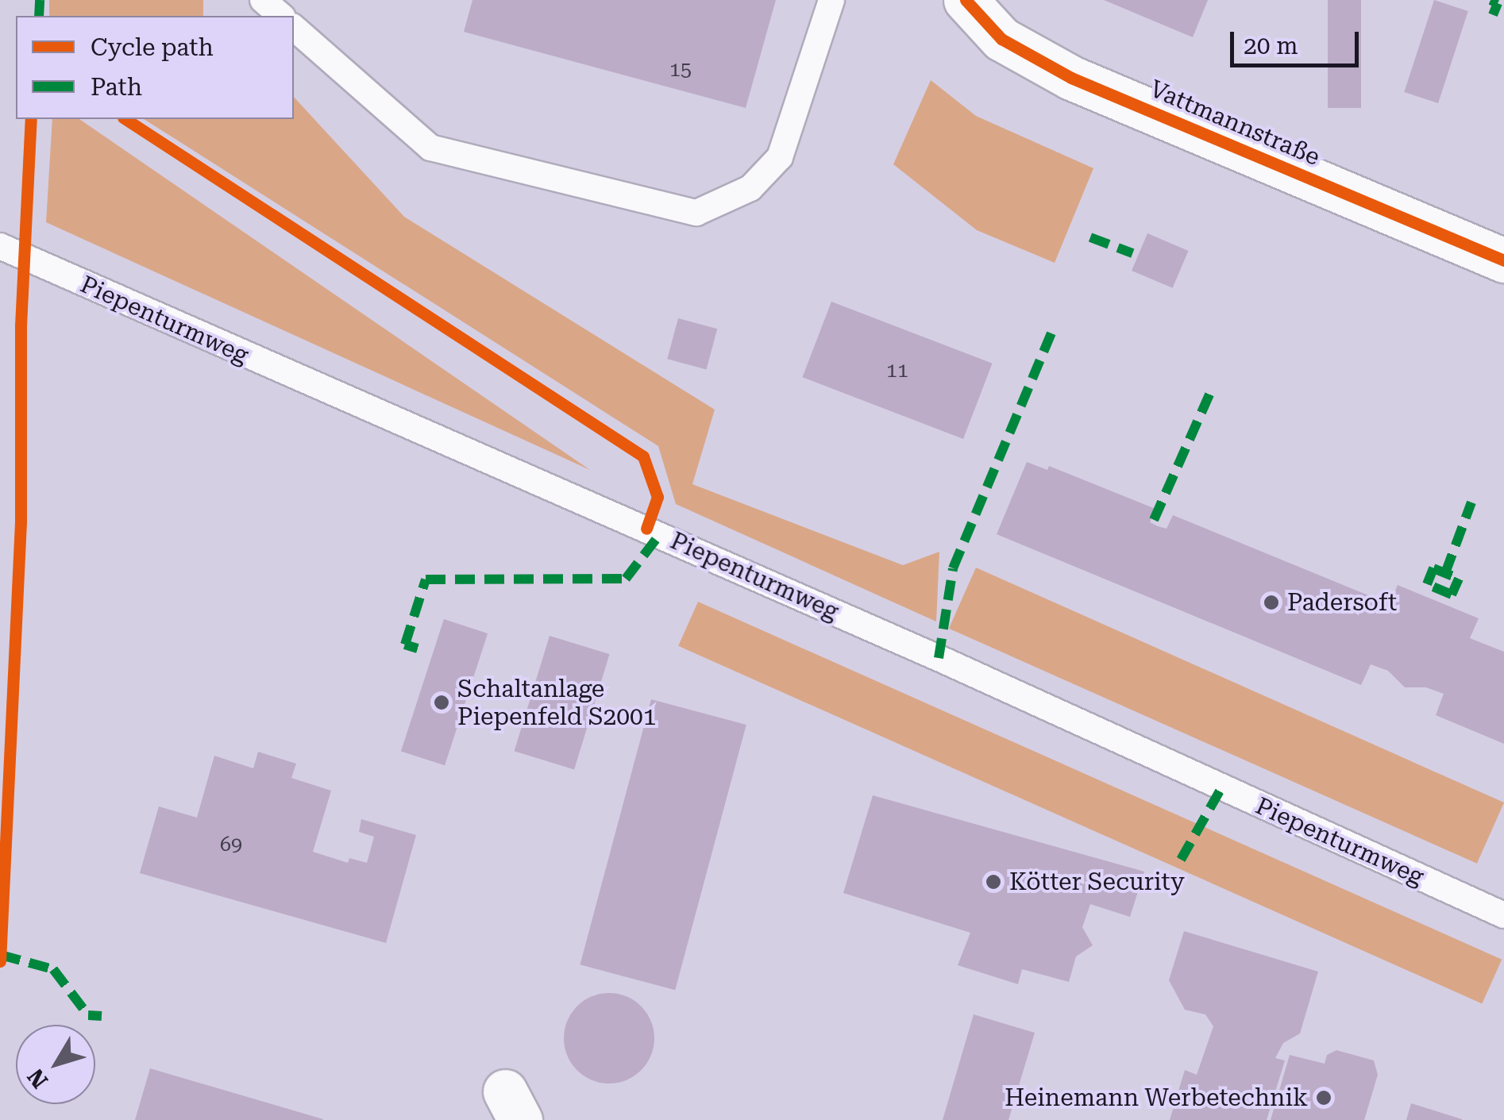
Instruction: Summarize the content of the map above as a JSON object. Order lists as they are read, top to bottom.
{
  "streets": {
    "street": ["Vattmannstraße"],
    "lane": ["Piepenturmweg"]
  },
  "places": [
    "Padersoft",
    "Schaltanlage Piepenfeld S2001",
    "Kötter Security",
    "Heinemann Werbetechnik"
  ],
  "house_numbers": ["15", "11", "69"],
  "legend": ["Cycle path", "Path"],
  "scale_bar": "20 m",
  "north": "bottom left"
}
